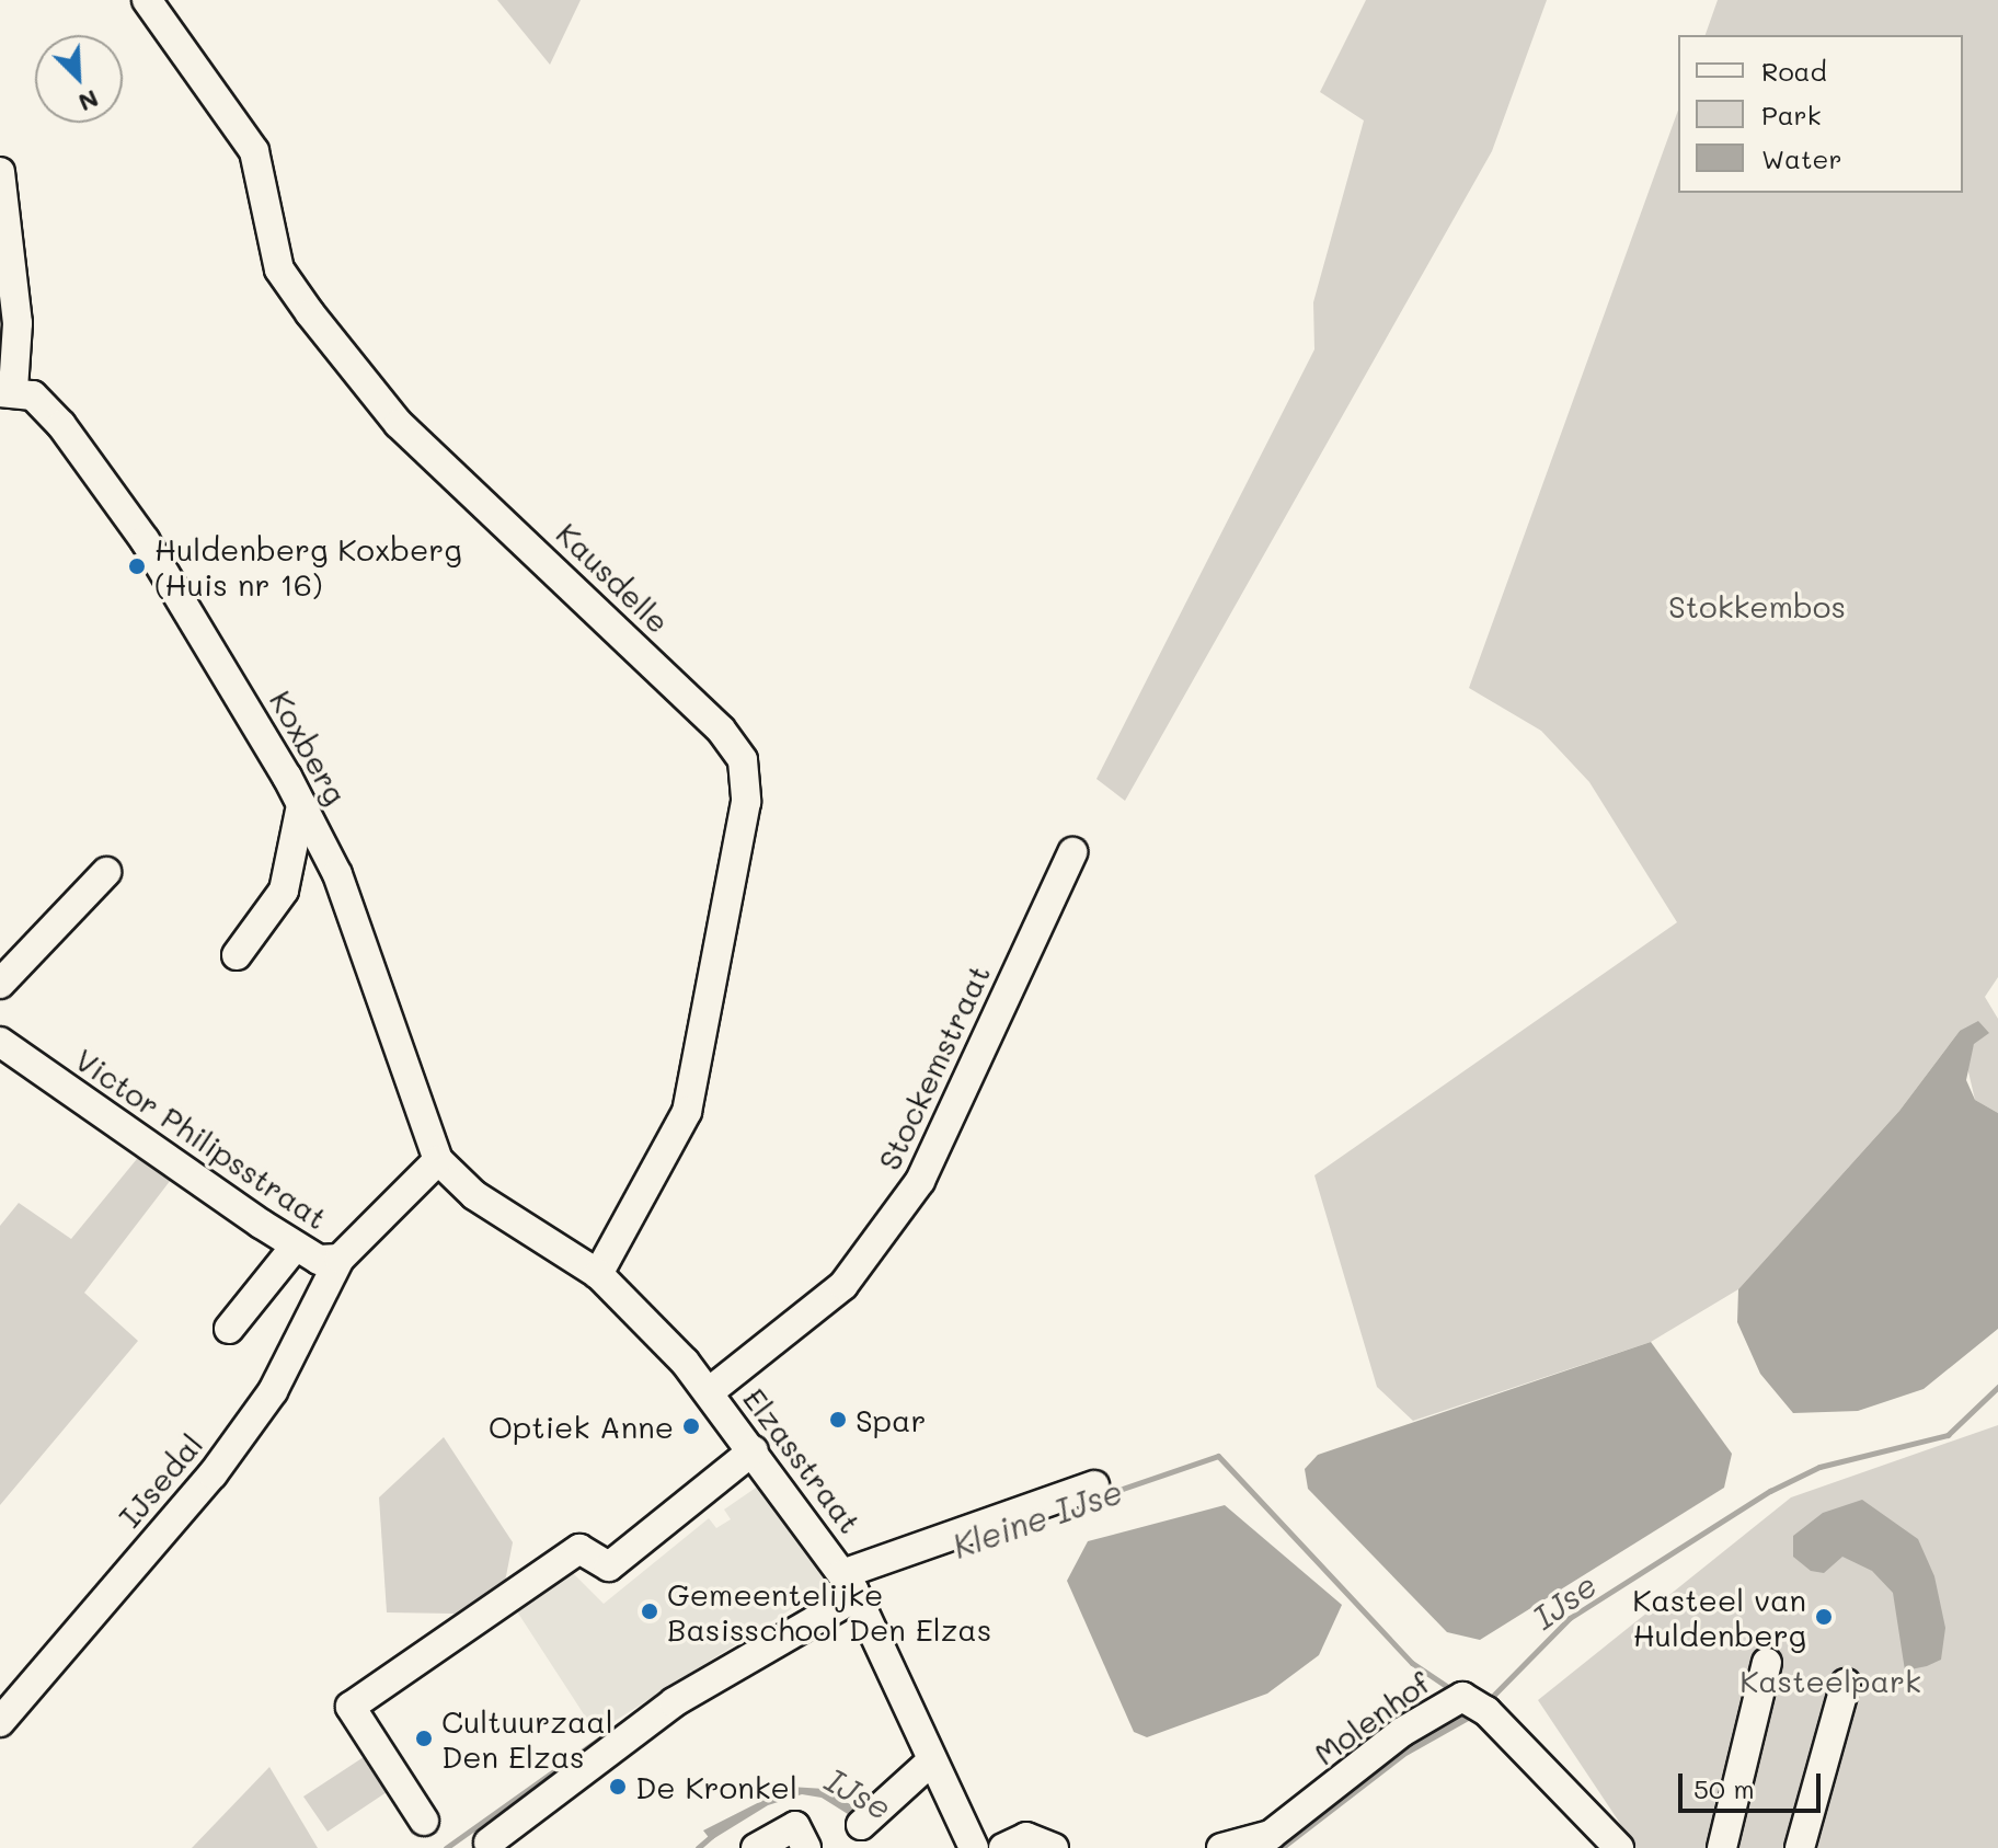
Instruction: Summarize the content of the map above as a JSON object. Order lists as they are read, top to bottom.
{
  "streets": {
    "street": [
      "Kausdelle",
      "Koxberg",
      "Stockemstraat",
      "Victor Philipsstraat",
      "Elzasstraat",
      "IJsedal",
      "Molenhof"
    ]
  },
  "crossings": [
    ["Kausdelle", "Elzasstraat"],
    ["Koxberg", "Victor Philipsstraat"],
    ["Koxberg", "Elzasstraat"],
    ["Stockemstraat", "Elzasstraat"],
    ["Victor Philipsstraat", "IJsedal"]
  ],
  "water": ["Kleine IJse", "IJse"],
  "parks": ["Stokkembos", "Kasteelpark"],
  "places": [
    "Huldenberg Koxberg (Huis nr 16)",
    "Spar",
    "Optiek Anne",
    "Gemeentelijke Basisschool Den Elzas",
    "Kasteel van Huldenberg",
    "Cultuurzaal Den Elzas",
    "De Kronkel"
  ],
  "legend": ["Road", "Park", "Water"],
  "scale_bar": "50 m",
  "north": "bottom right"
}
